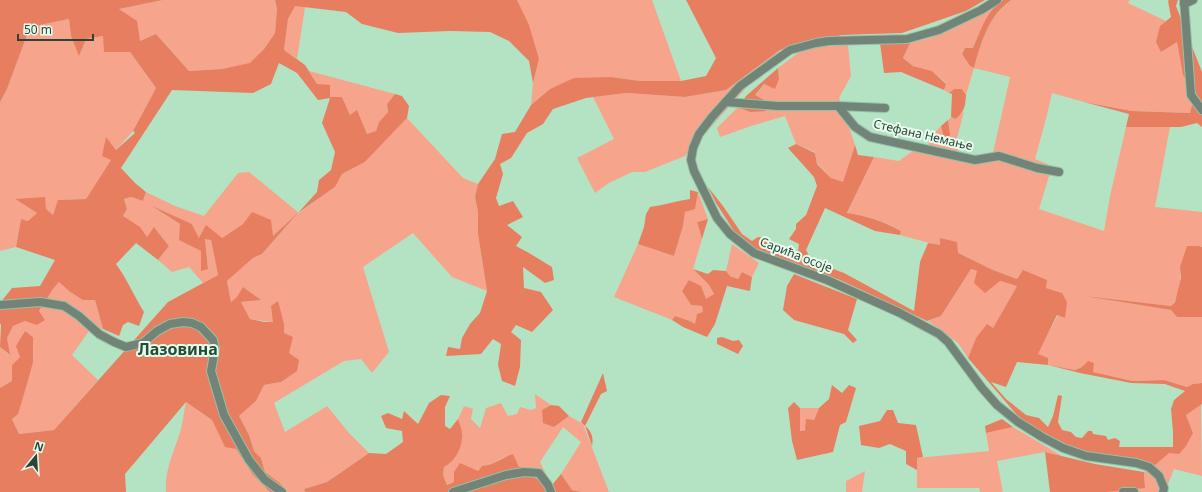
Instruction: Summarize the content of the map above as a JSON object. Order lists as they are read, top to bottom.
{
  "streets": {
    "street": ["Стефана Немање", "Сарића осоје"]
  },
  "crossings": [
    ["Стефана Немање", "Сарића осоје"]
  ],
  "districts": ["Лазовина"],
  "scale_bar": "50 m",
  "north": "top"
}
